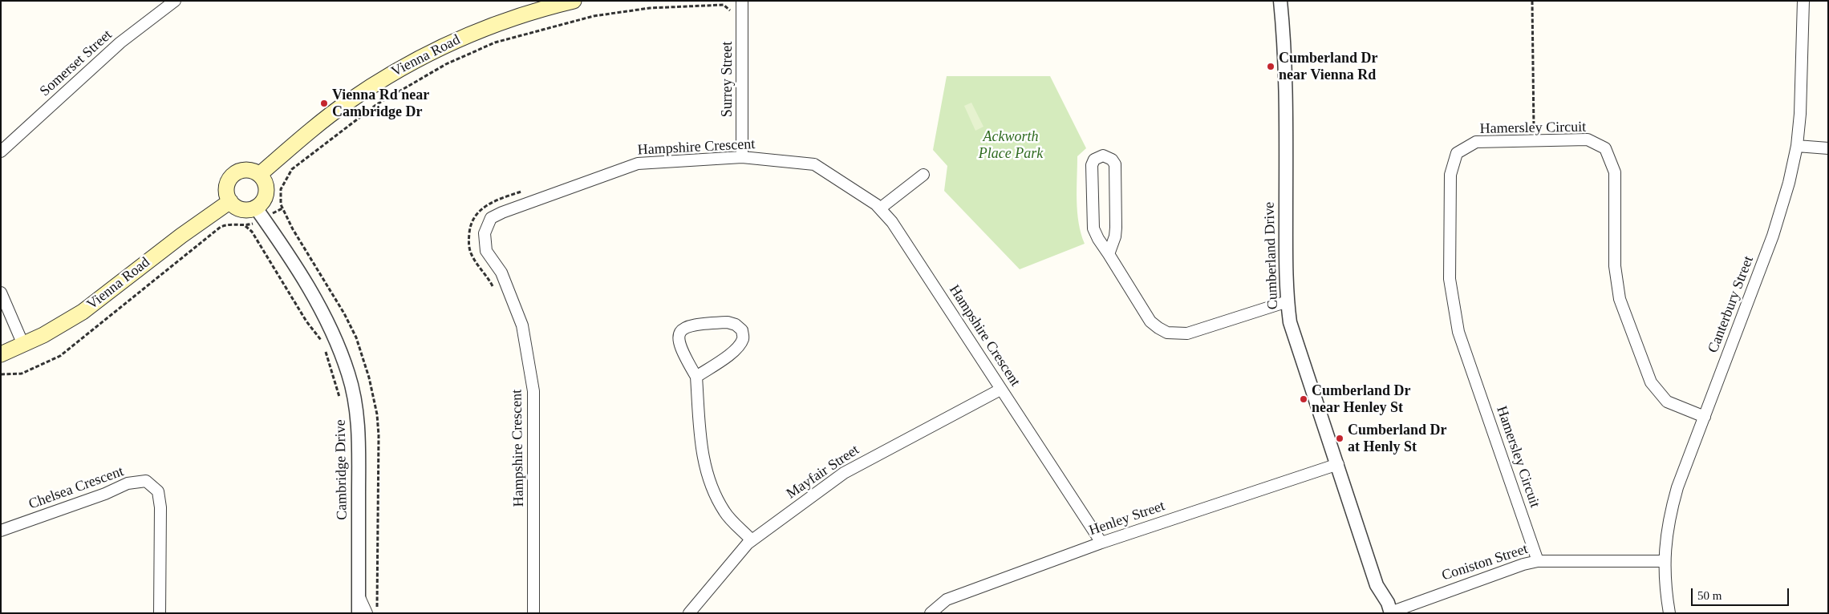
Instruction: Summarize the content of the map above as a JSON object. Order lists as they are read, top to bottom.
{
  "streets": {
    "main road": ["Vienna Road"],
    "street": [
      "Somerset Street",
      "Surrey Street",
      "Hamersley Circuit",
      "Hampshire Crescent",
      "Cumberland Drive",
      "Canterbury Street",
      "Cambridge Drive",
      "Mayfair Street",
      "Chelsea Crescent",
      "Henley Street",
      "Coniston Street"
    ]
  },
  "crossings": [
    ["Vienna Road", "Cambridge Drive"],
    ["Surrey Street", "Hampshire Crescent"],
    ["Hamersley Circuit", "Canterbury Street"],
    ["Hamersley Circuit", "Coniston Street"],
    ["Hampshire Crescent", "Mayfair Street"],
    ["Hampshire Crescent", "Henley Street"],
    ["Cumberland Drive", "Henley Street"],
    ["Cumberland Drive", "Coniston Street"],
    ["Canterbury Street", "Coniston Street"]
  ],
  "parks": ["Ackworth Place Park"],
  "places": [
    "Cumberland Dr near Vienna Rd",
    "Vienna Rd near Cambridge Dr",
    "Cumberland Dr near Henley St",
    "Cumberland Dr at Henly St"
  ],
  "scale_bar": "50 m"
}
